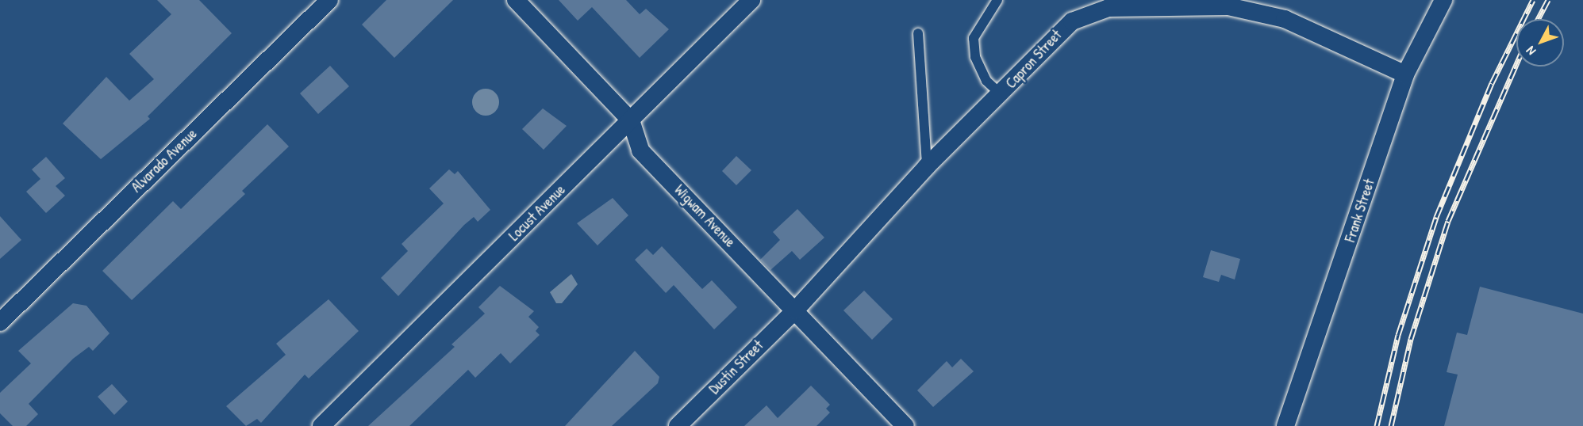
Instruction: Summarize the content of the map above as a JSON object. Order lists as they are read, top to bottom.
{
  "streets": {
    "street": [
      "Capron Street",
      "Alvarado Avenue",
      "Frank Street",
      "Locust Avenue",
      "Wigwam Avenue",
      "Dustin Street"
    ]
  },
  "crossings": [
    ["Capron Street", "Frank Street"],
    ["Capron Street", "Wigwam Avenue"],
    ["Capron Street", "Dustin Street"],
    ["Locust Avenue", "Wigwam Avenue"],
    ["Wigwam Avenue", "Dustin Street"]
  ],
  "north": "bottom left"
}
